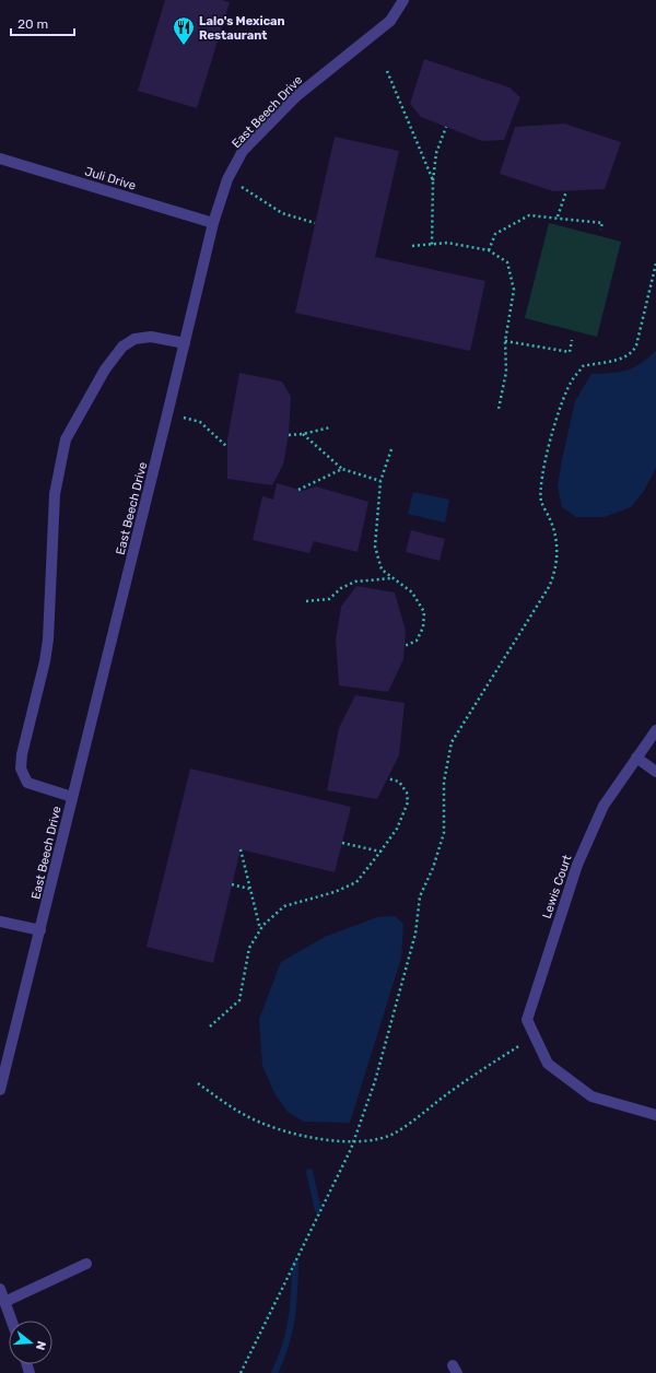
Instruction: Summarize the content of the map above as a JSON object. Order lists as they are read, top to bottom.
{
  "streets": {
    "street": ["East Beech Drive", "Juli Drive", "Lewis Court"]
  },
  "crossings": [
    ["East Beech Drive", "Juli Drive"]
  ],
  "places": {
    "restaurant": ["Lalo's Mexican Restaurant"]
  },
  "scale_bar": "20 m",
  "north": "right"
}
